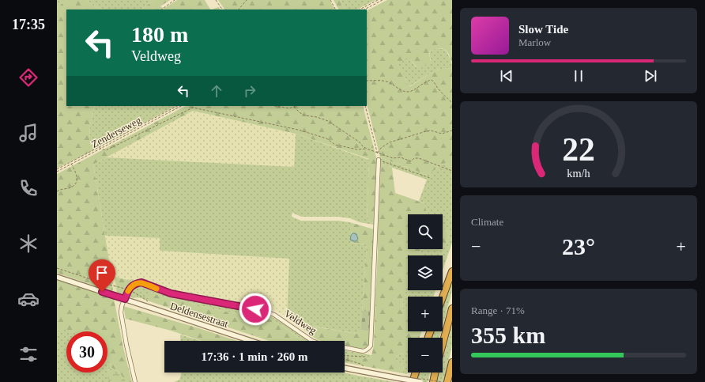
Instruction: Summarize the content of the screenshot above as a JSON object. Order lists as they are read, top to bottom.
{
  "streets": {
    "street": ["Deldensestraat", "Veldweg"],
    "path": ["Zenderseweg"]
  },
  "page": {
    "tabs": "17:35",
    "turn": ["180 m", "Veldweg"],
    "song": ["Slow Tide", "Marlow"],
    "tile": [
      "Climate",
      ["Range · 71%", "355 km"]
    ],
    "map_buttons": ["+", "−"],
    "heat": ["−", "23°", "+"],
    "limit": "30",
    "trip": "17:36 · 1 min · 260 m",
    "gauge": ["22", "km/h"]
  }
}
